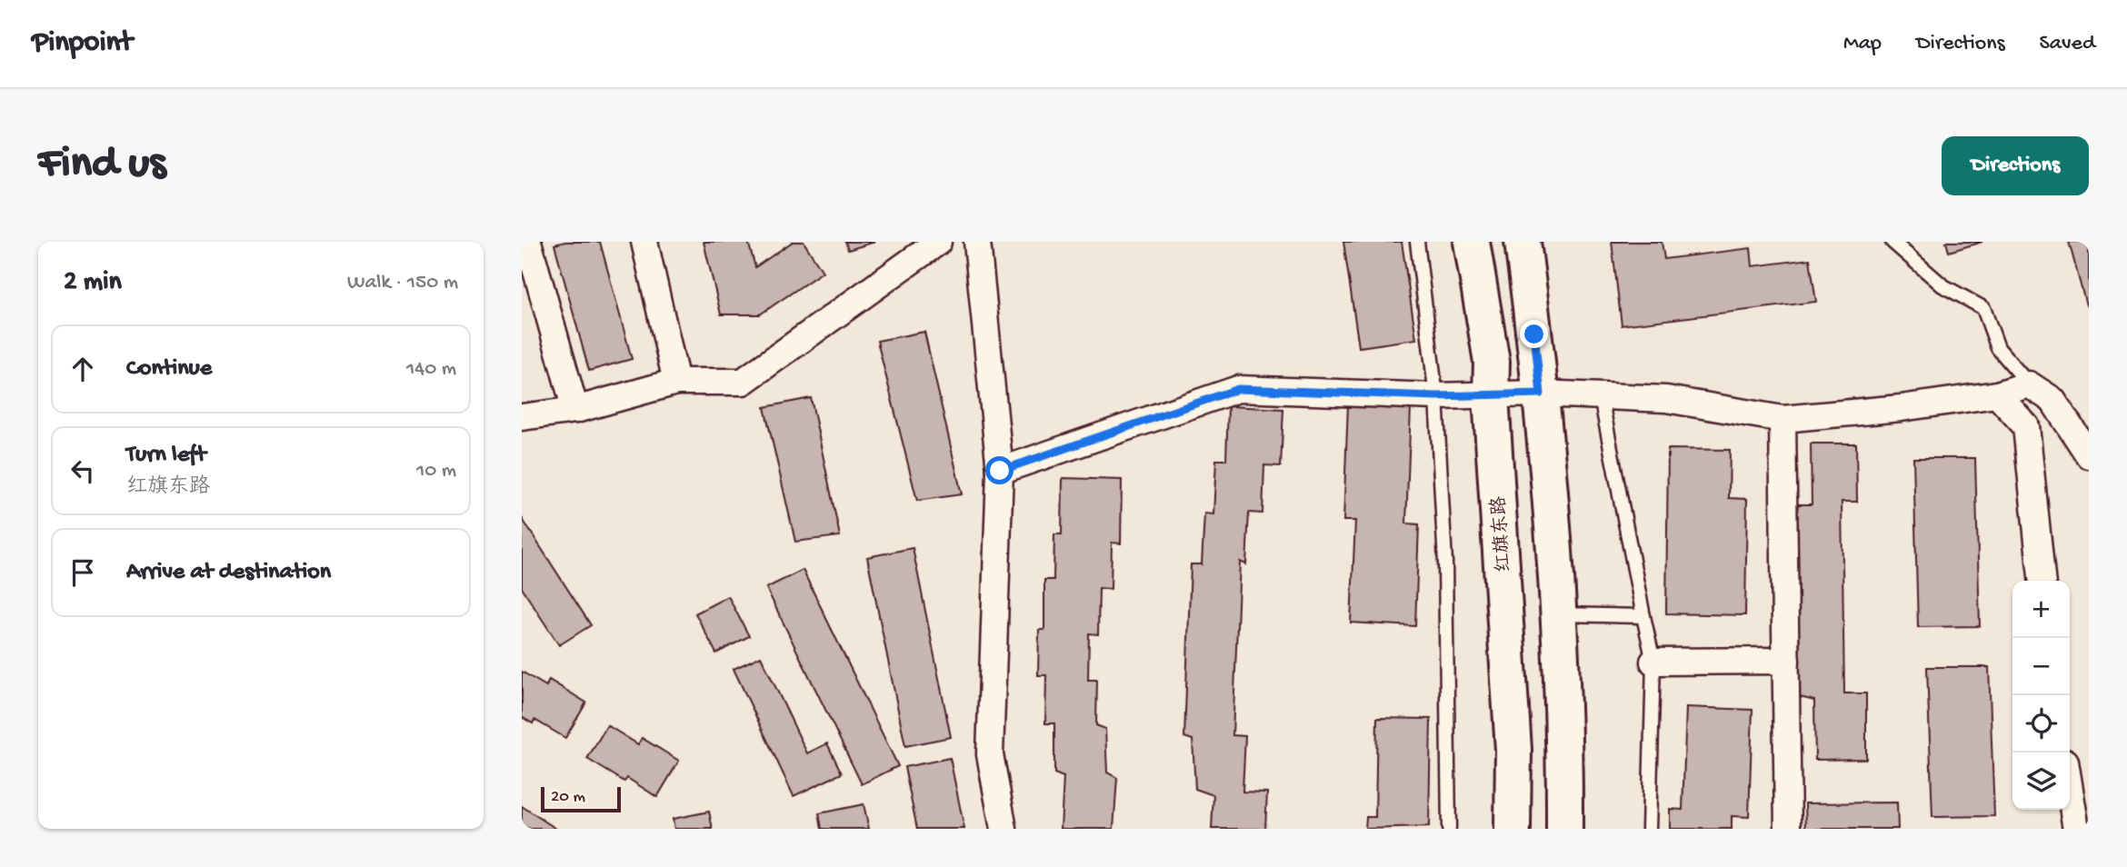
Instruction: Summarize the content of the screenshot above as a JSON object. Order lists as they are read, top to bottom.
{
  "streets": {
    "main road": ["红旗东路"]
  },
  "scale_bar": "20 m",
  "page": {
    "header": "Pinpoint",
    "nav": ["Map", "Directions", "Saved"],
    "buttons": "Directions",
    "title": "Find us",
    "heading": ["2 min", "Walk · 150 m"],
    "list": [
      ["Continue", "140 m"],
      ["Turn left", "红旗东路", "10 m"],
      "Arrive at destination"
    ],
    "map_buttons": ["+", "−"],
    "scale": "20 m"
  }
}
